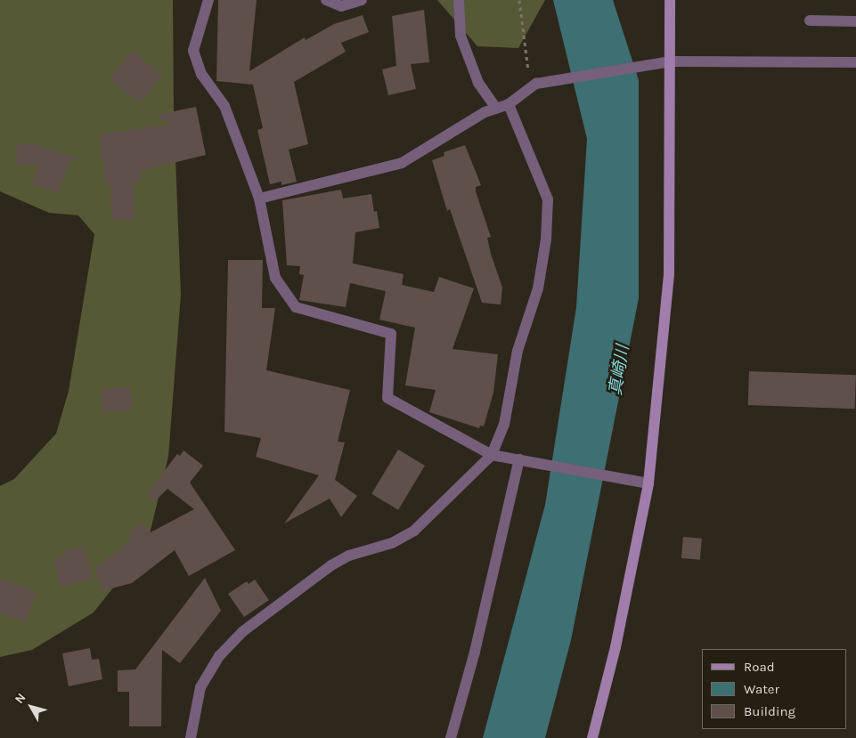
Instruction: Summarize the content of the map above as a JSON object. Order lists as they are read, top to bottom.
{
  "water": ["真崎川"],
  "legend": ["Road", "Water", "Building"],
  "north": "top left"
}
